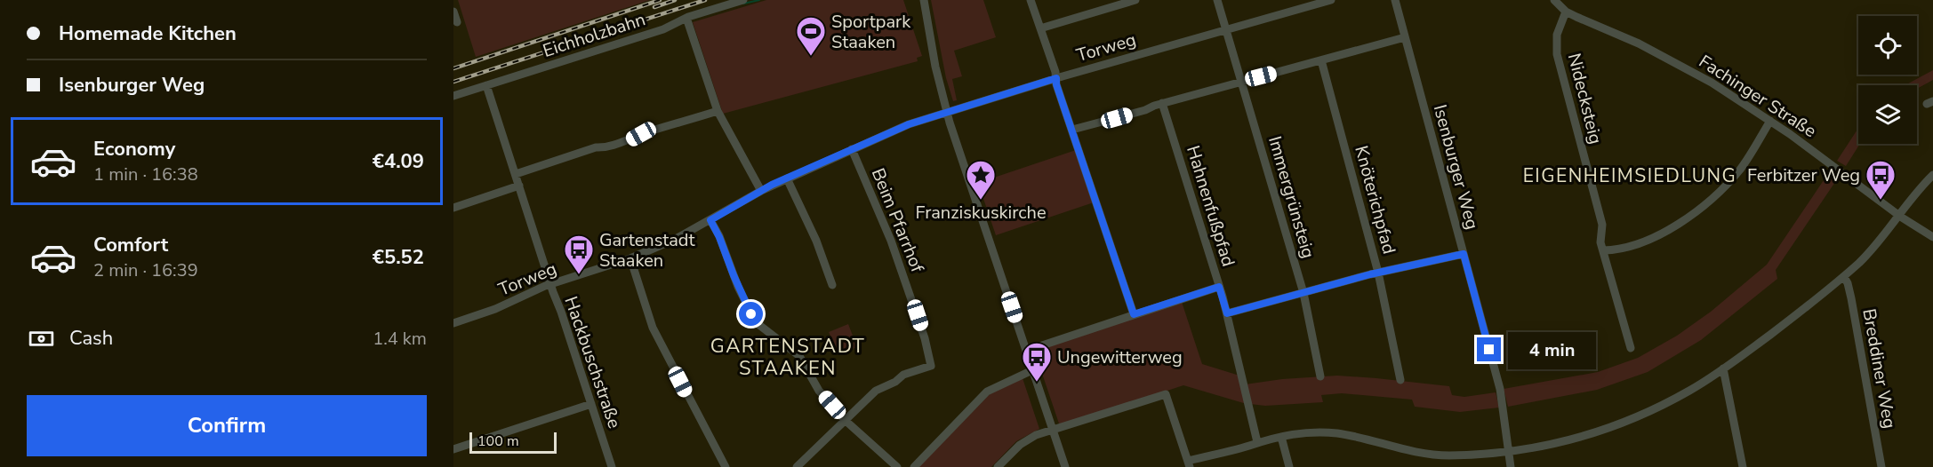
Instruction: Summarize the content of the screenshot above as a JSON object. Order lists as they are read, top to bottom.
{
  "streets": {
    "street": [
      "Eichholzbahn",
      "Torweg",
      "Fachinger Straße",
      "Nidecksteig",
      "Isenburger Weg",
      "Immergrünsteig",
      "Knöterichpfad",
      "Hahnenfußpfad",
      "Beim Pfarrhof",
      "Hackbuschstraße",
      "Breddiner Weg"
    ]
  },
  "crossings": [
    ["Eichholzbahn", "Hackbuschstraße"],
    ["Torweg", "Immergrünsteig"],
    ["Torweg", "Beim Pfarrhof"],
    ["Torweg", "Hackbuschstraße"],
    ["Fachinger Straße", "Nidecksteig"]
  ],
  "districts": ["EIGENHEIMSIEDLUNG", "GARTENSTADT STAAKEN"],
  "places": {
    "sports": ["Sportpark Staaken"],
    "place": ["Franziskuskirche"],
    "bus stop": ["Ferbitzer Weg", "Gartenstadt Staaken", "Ungewitterweg"]
  },
  "scale_bar": "100 m",
  "page": {
    "banner": ["Homemade Kitchen", "Isenburger Weg"],
    "list": [
      {
        "name": "Economy",
        "note": "1 min · 16:38",
        "value": "€4.09"
      },
      {
        "name": "Comfort",
        "note": "2 min · 16:39",
        "value": "€5.52"
      }
    ],
    "pay": ["Cash", "1.4 km"],
    "bubble": "4 min",
    "buttons": "Confirm",
    "scale": "100 m"
  }
}
